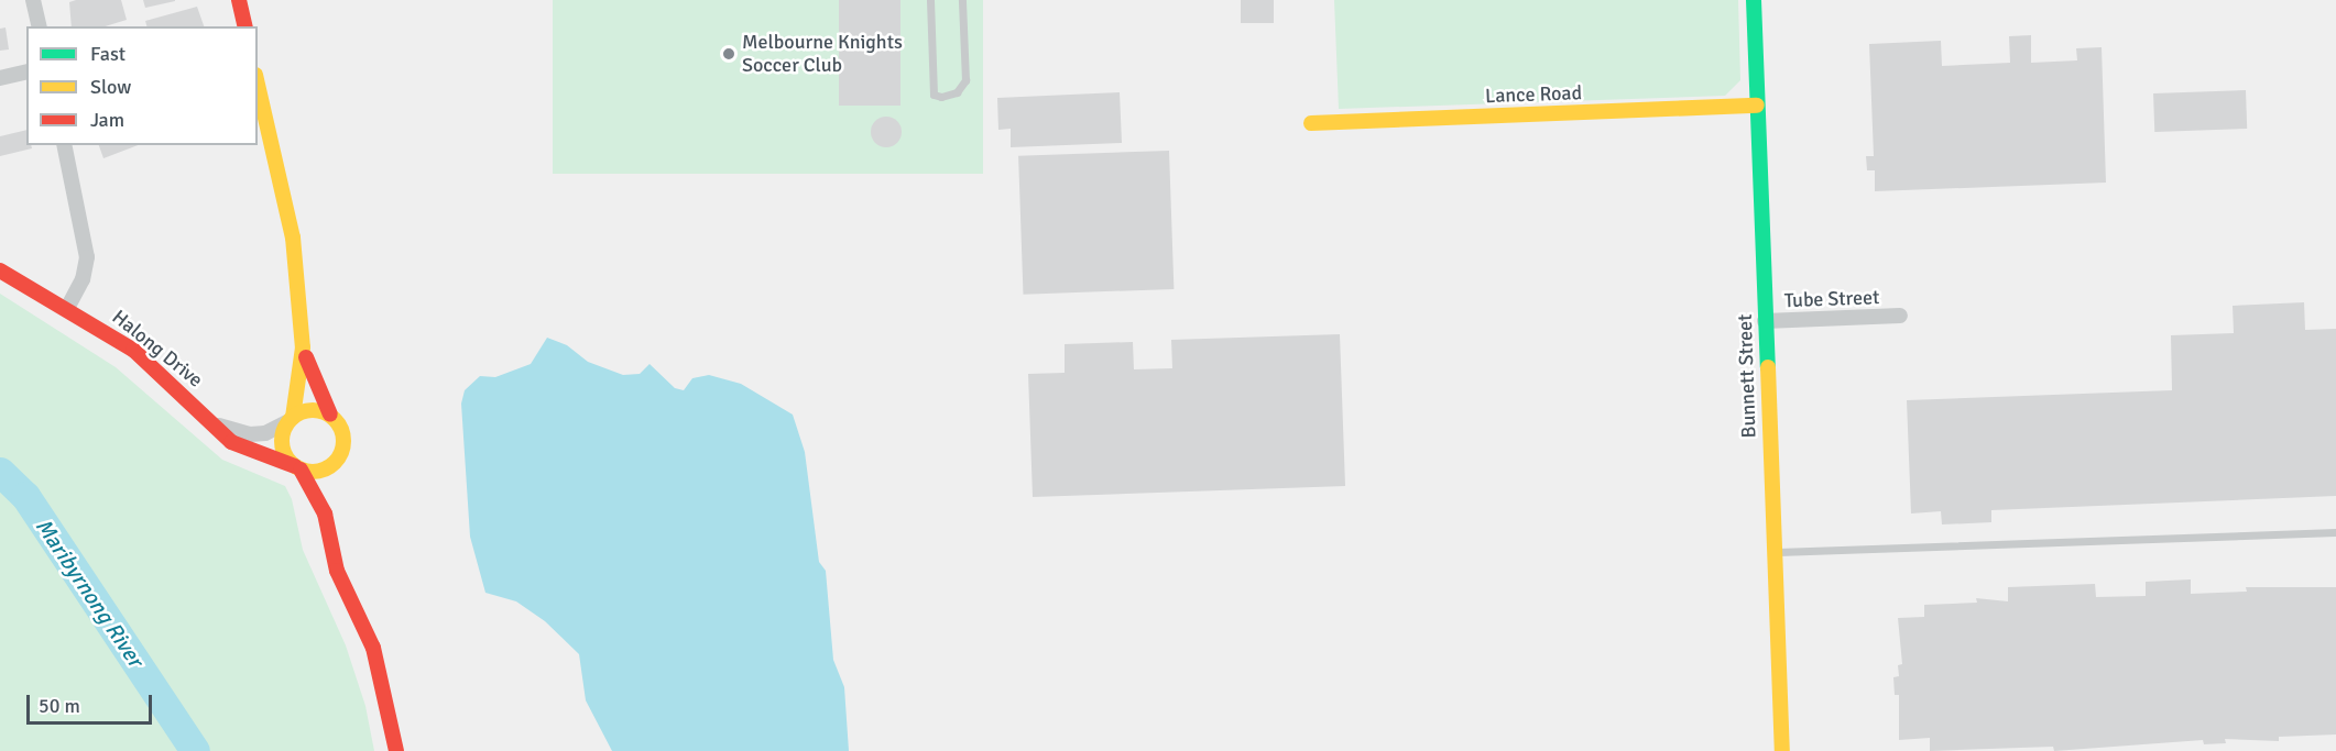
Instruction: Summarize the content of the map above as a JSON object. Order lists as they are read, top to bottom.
{
  "streets": {
    "street": [
      "Lance Road",
      "Tube Street",
      "Halong Drive",
      "Bunnett Street"
    ]
  },
  "crossings": [
    ["Lance Road", "Bunnett Street"],
    ["Tube Street", "Bunnett Street"]
  ],
  "water": ["Maribyrnong River"],
  "places": ["Melbourne Knights Soccer Club"],
  "legend": ["Fast", "Slow", "Jam"],
  "scale_bar": "50 m"
}
